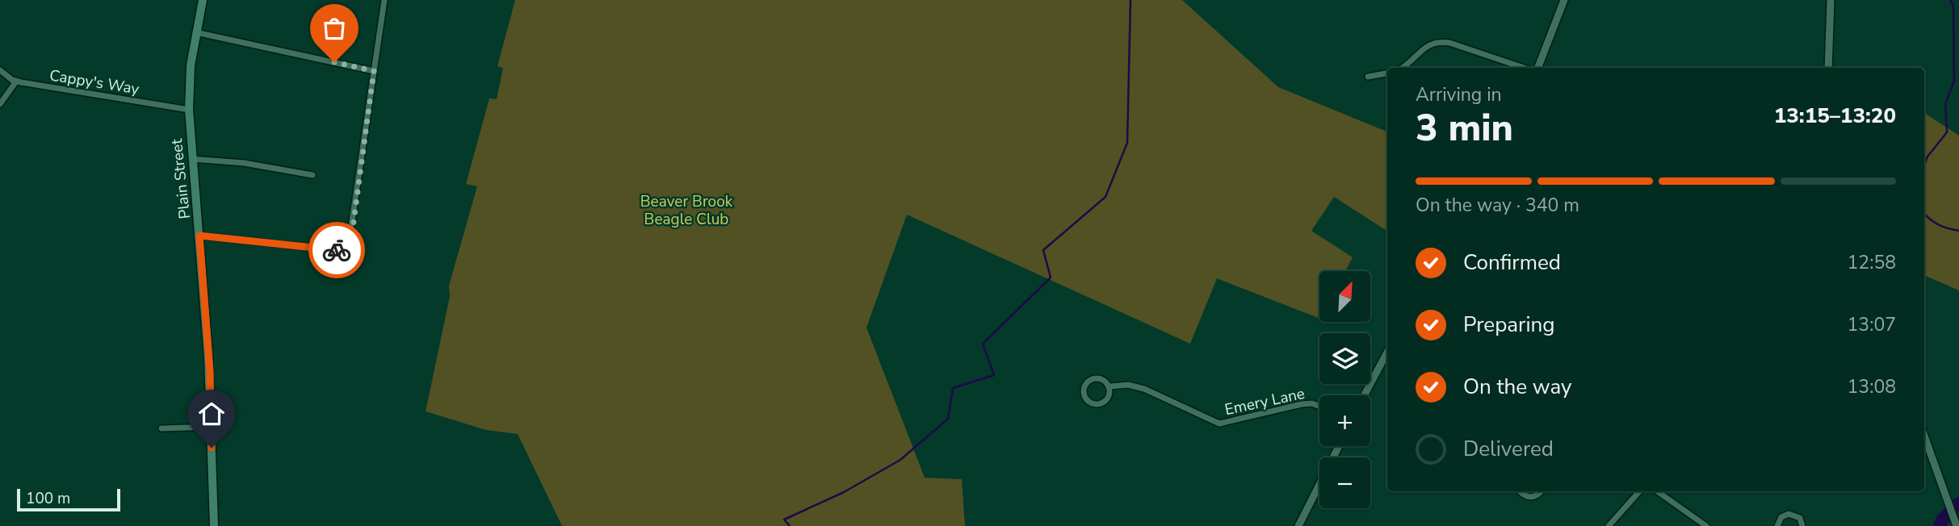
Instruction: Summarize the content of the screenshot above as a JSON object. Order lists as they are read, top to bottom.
{
  "streets": {
    "main road": ["Plain Street"],
    "street": ["Cappy's Way", "Emery Lane"]
  },
  "crossings": [
    ["Cappy's Way", "Plain Street"]
  ],
  "parks": ["Beaver Brook Beagle Club"],
  "scale_bar": "100 m",
  "north": "top right",
  "page": {
    "heading": ["3 min", "Arriving in", "13:15–13:20"],
    "bar": "On the way · 340 m",
    "list": [
      ["Confirmed", "12:58"],
      ["Preparing", "13:07"],
      ["On the way", "13:08"],
      "Delivered"
    ],
    "map_buttons": ["+", "−"],
    "scale": "100 m"
  }
}
